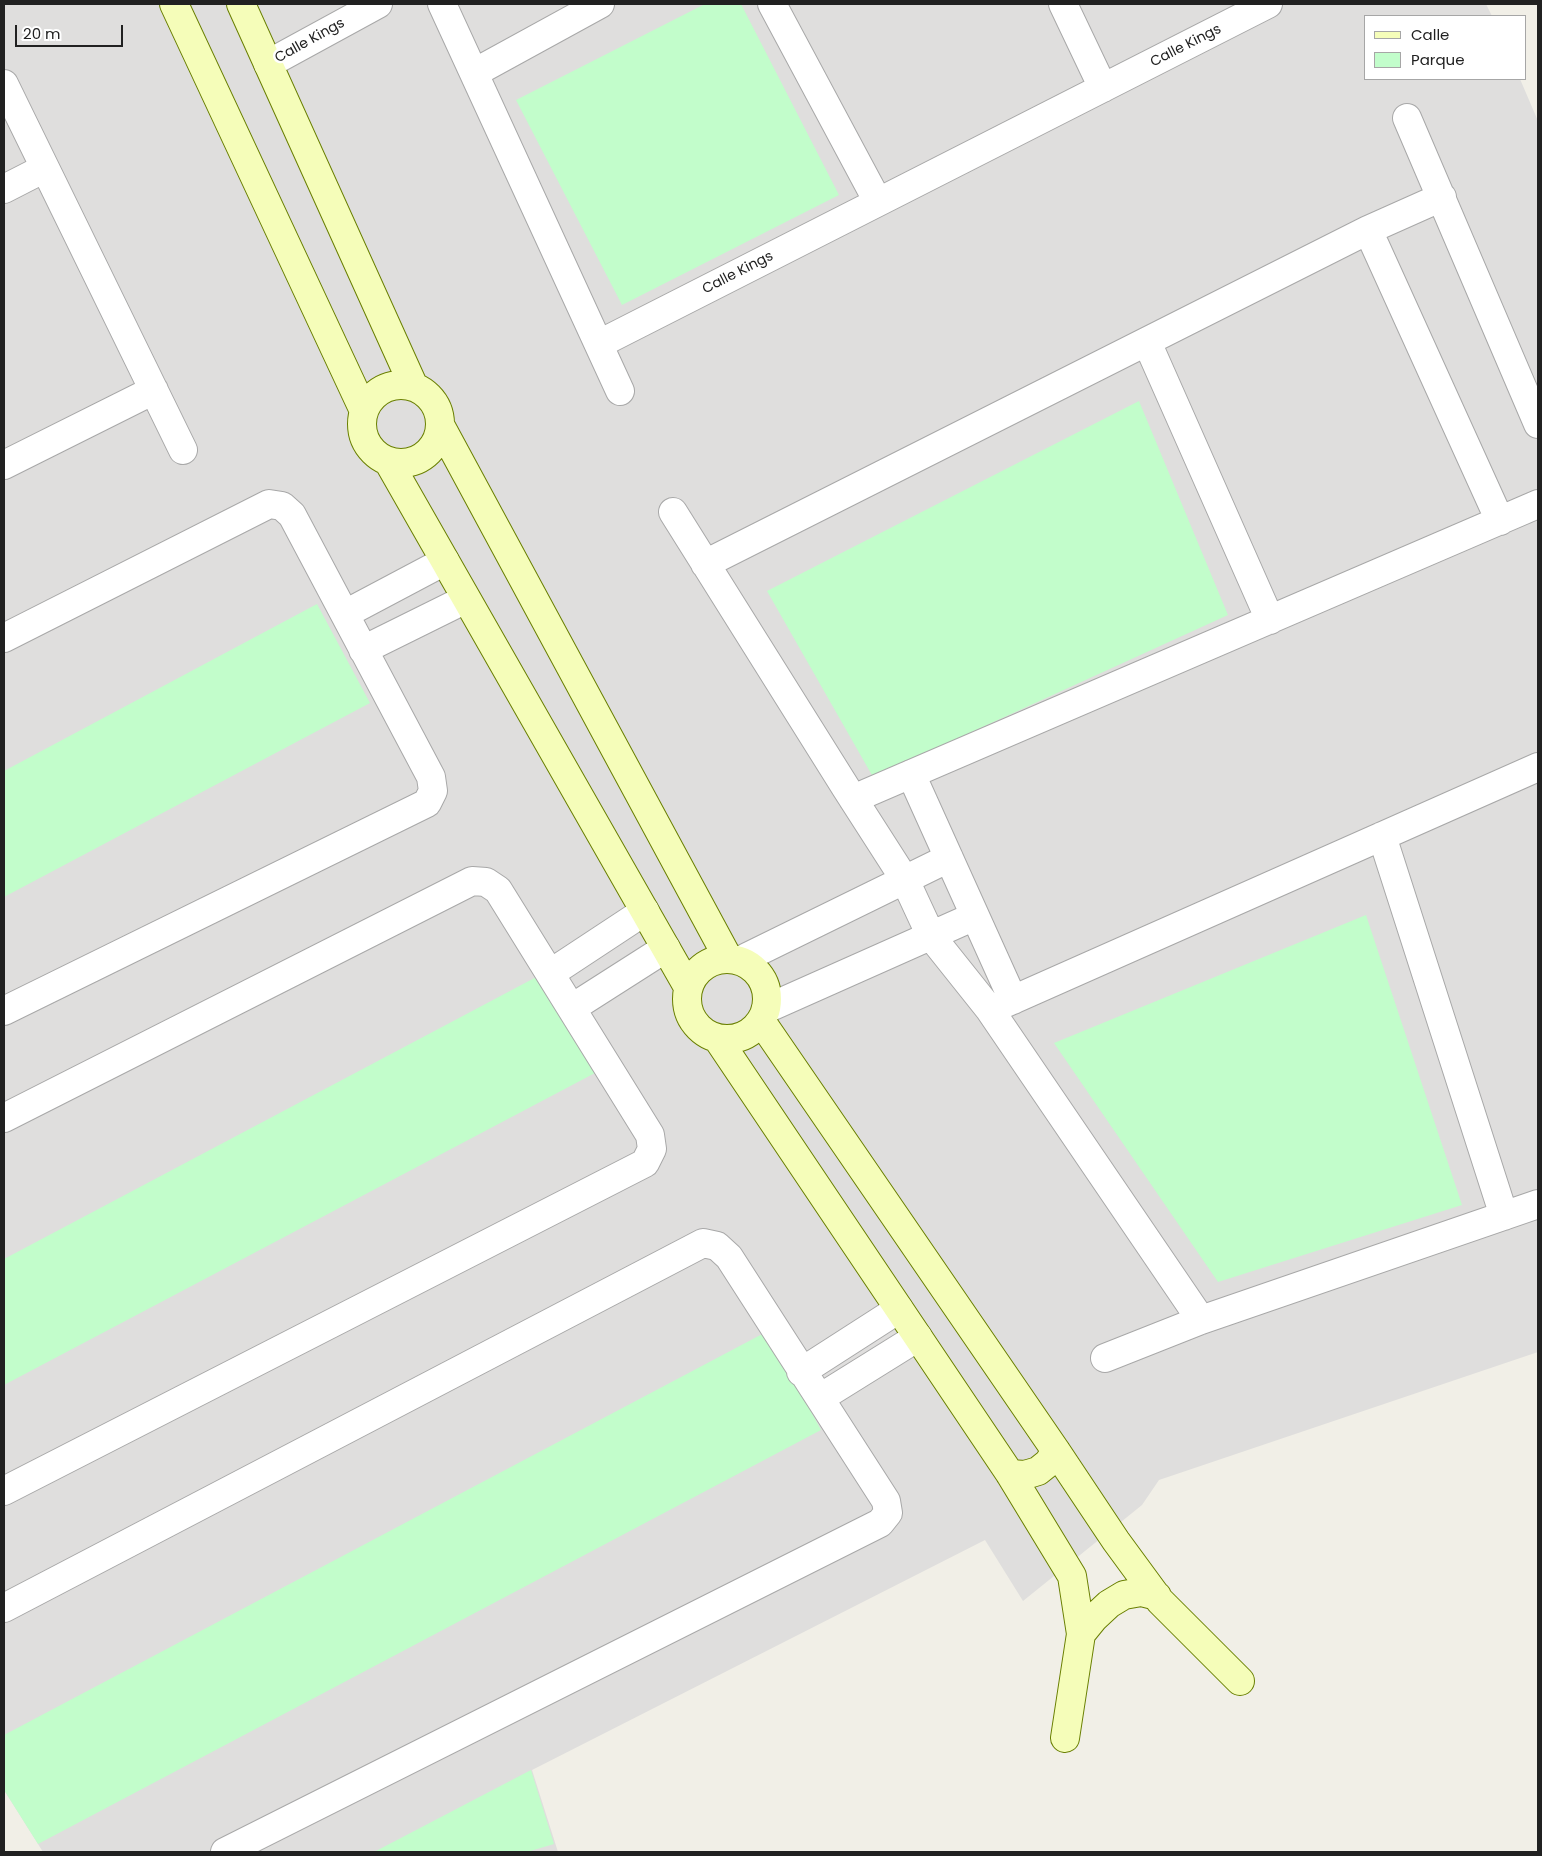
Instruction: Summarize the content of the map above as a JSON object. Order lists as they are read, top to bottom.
{
  "streets": {
    "street": ["Calle Kings"]
  },
  "legend": ["Calle", "Parque"],
  "scale_bar": "20 m"
}
